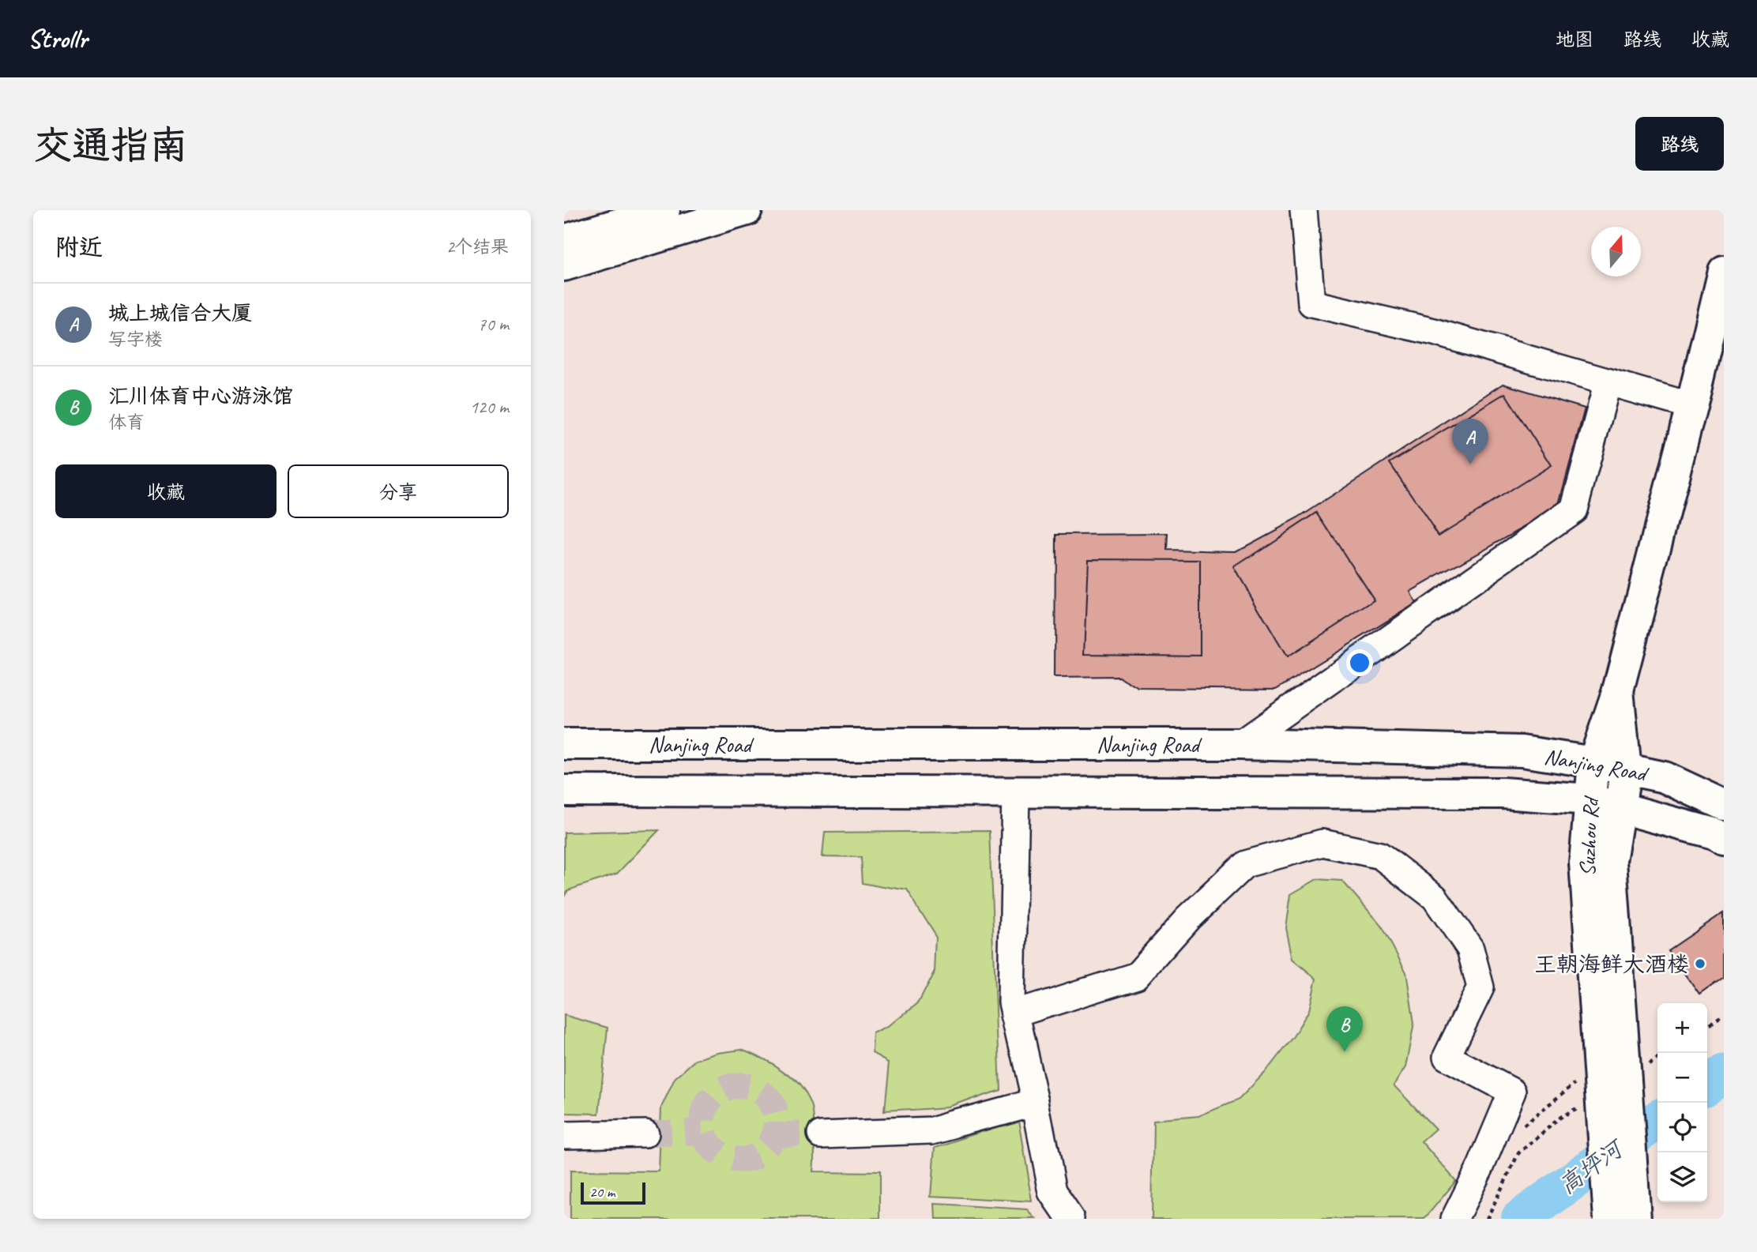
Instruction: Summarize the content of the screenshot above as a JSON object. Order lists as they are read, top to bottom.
{
  "streets": {
    "main road": ["Nanjing Road", "Suzhou Rd"]
  },
  "crossings": [
    ["Nanjing Road", "Suzhou Rd"]
  ],
  "water": ["高坪河"],
  "places": ["王朝海鲜大酒楼"],
  "scale_bar": "20 m",
  "north": "top",
  "page": {
    "header": "Strollr",
    "nav": ["地图", "路线", "收藏"],
    "buttons": [
      "路线",
      ["收藏", "分享"]
    ],
    "title": "交通指南",
    "heading": ["附近", "2个结果"],
    "list": [
      {
        "mark": "A",
        "name": "城上城信合大厦",
        "note": "写字楼",
        "value": "70 m"
      },
      {
        "mark": "B",
        "name": "汇川体育中心游泳馆",
        "note": "体育",
        "value": "120 m"
      }
    ],
    "pins": ["A", "B"],
    "map_buttons": ["+", "−"],
    "scale": "20 m"
  }
}
